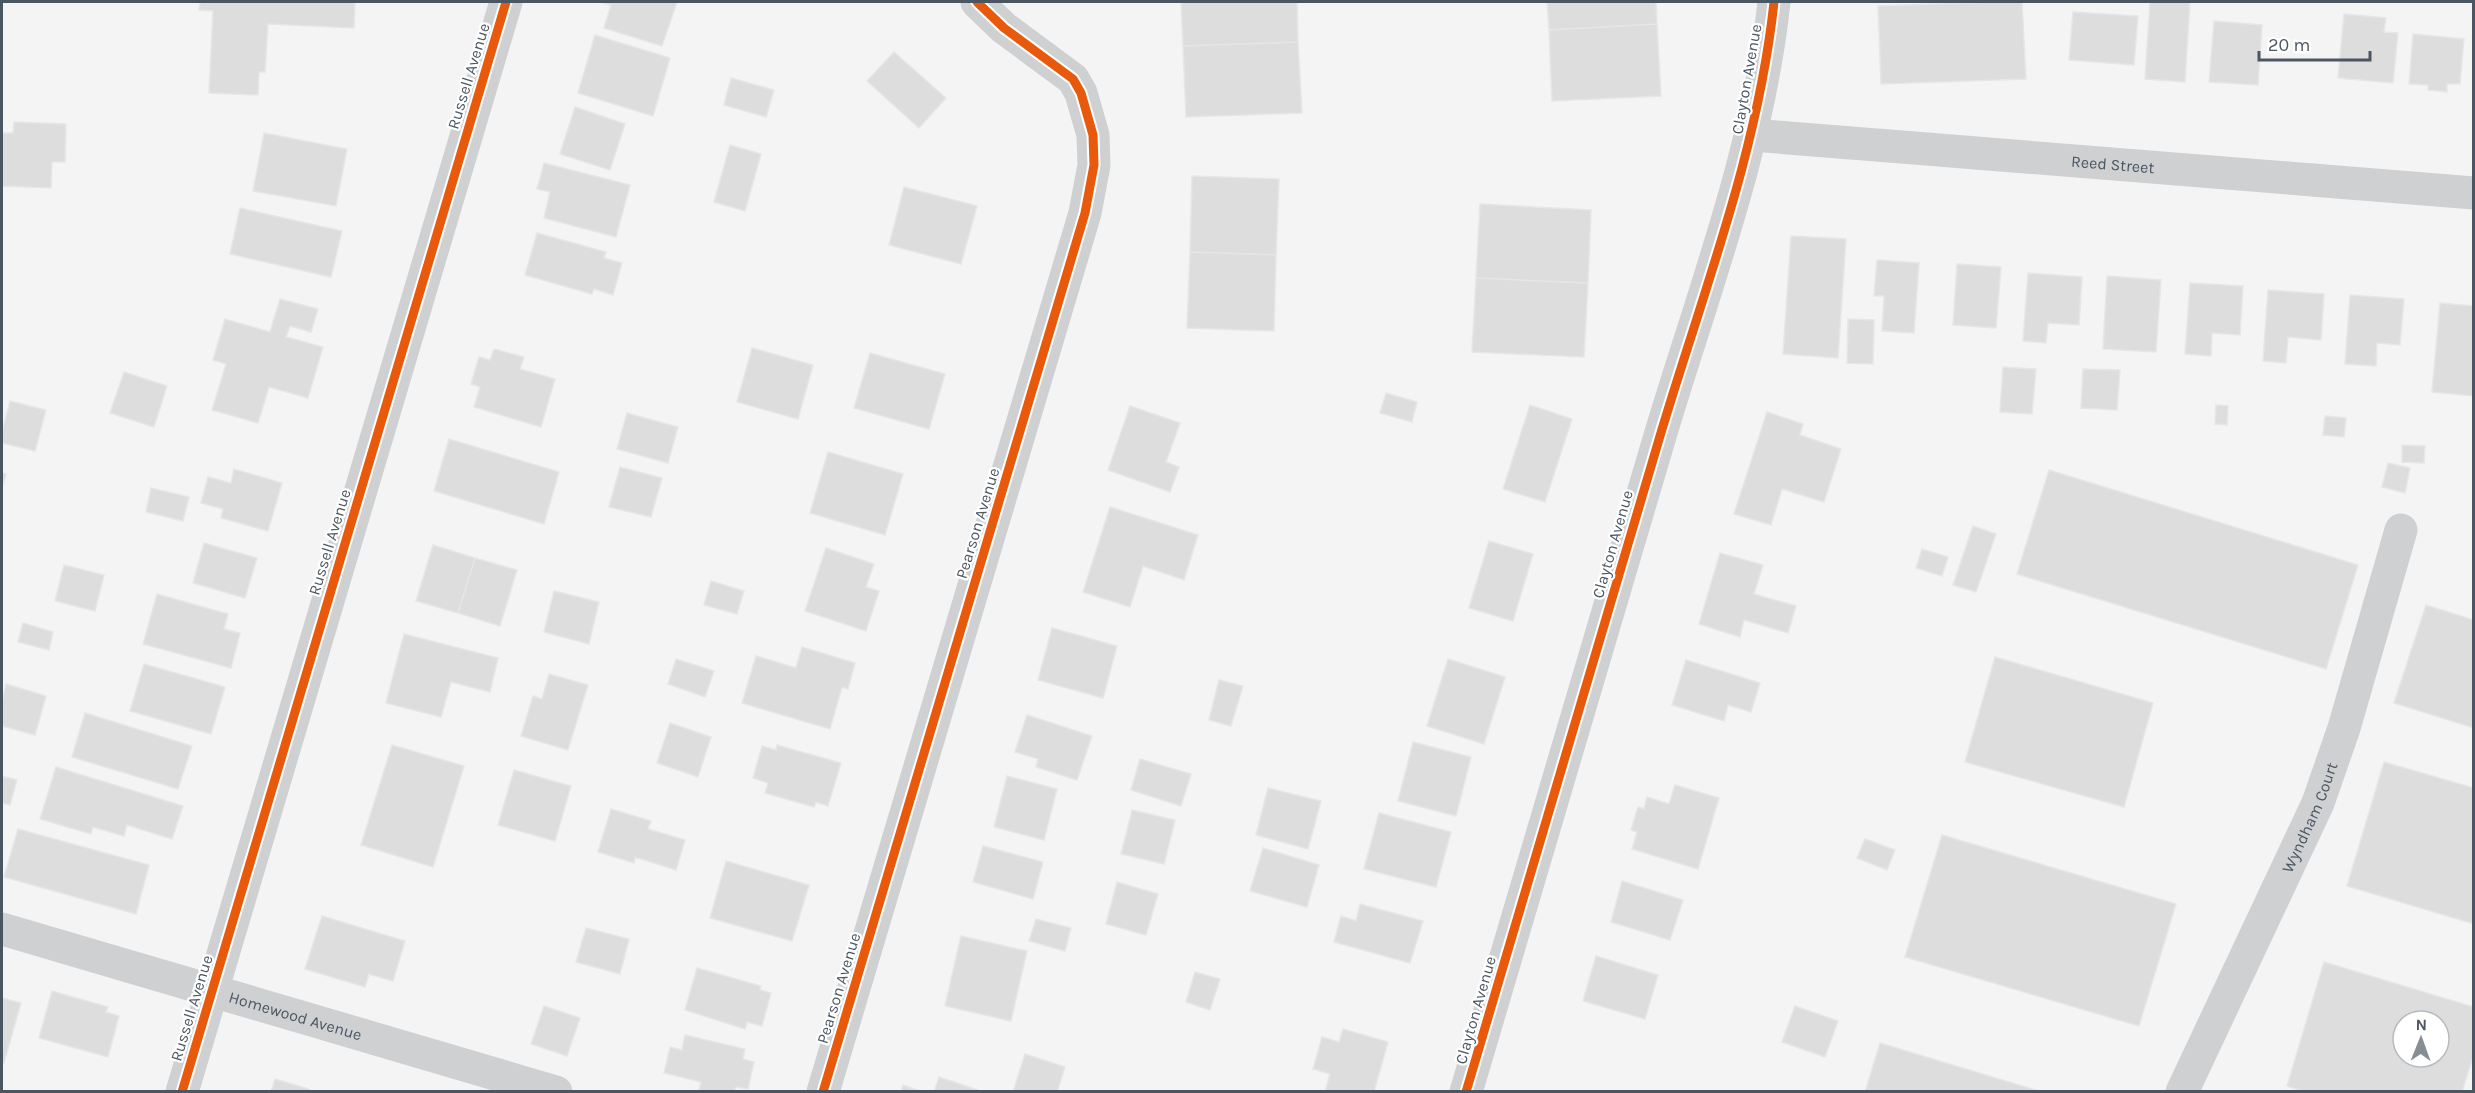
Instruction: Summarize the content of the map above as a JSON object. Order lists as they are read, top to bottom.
{
  "streets": {
    "street": [
      "Russell Avenue",
      "Clayton Avenue",
      "Reed Street",
      "Pearson Avenue",
      "Wyndham Court",
      "Homewood Avenue"
    ]
  },
  "crossings": [
    ["Russell Avenue", "Homewood Avenue"],
    ["Clayton Avenue", "Reed Street"]
  ],
  "scale_bar": "20 m",
  "north": "top"
}
